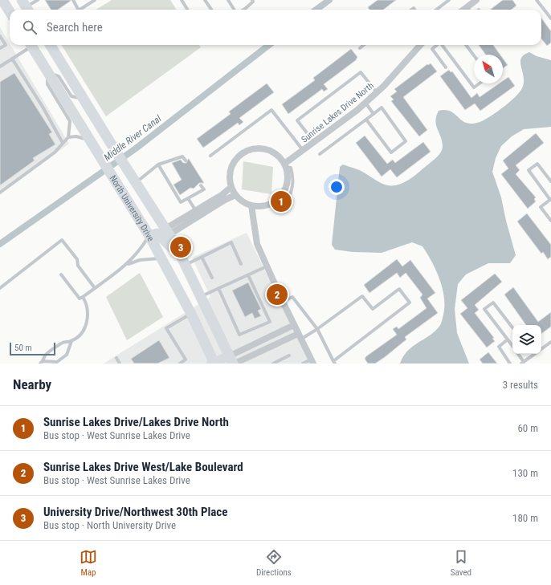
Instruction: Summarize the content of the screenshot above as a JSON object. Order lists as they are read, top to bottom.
{
  "streets": {
    "main road": ["North University Drive"],
    "street": ["Sunrise Lakes Drive North"]
  },
  "water": ["Middle River Canal"],
  "scale_bar": "50 m",
  "north": "top left",
  "page": {
    "search": "Search here",
    "pins": ["1", "3", "2"],
    "scale": "50 m",
    "heading": ["Nearby", "3 results"],
    "list": [
      {
        "mark": "1",
        "name": "Sunrise Lakes Drive/Lakes Drive North",
        "note": "Bus stop · West Sunrise Lakes Drive",
        "value": "60 m"
      },
      {
        "mark": "2",
        "name": "Sunrise Lakes Drive West/Lake Boulevard",
        "note": "Bus stop · West Sunrise Lakes Drive",
        "value": "130 m"
      },
      {
        "mark": "3",
        "name": "University Drive/Northwest 30th Place",
        "note": "Bus stop · North University Drive",
        "value": "180 m"
      }
    ],
    "nav": ["Map", "Directions", "Saved"]
  }
}
